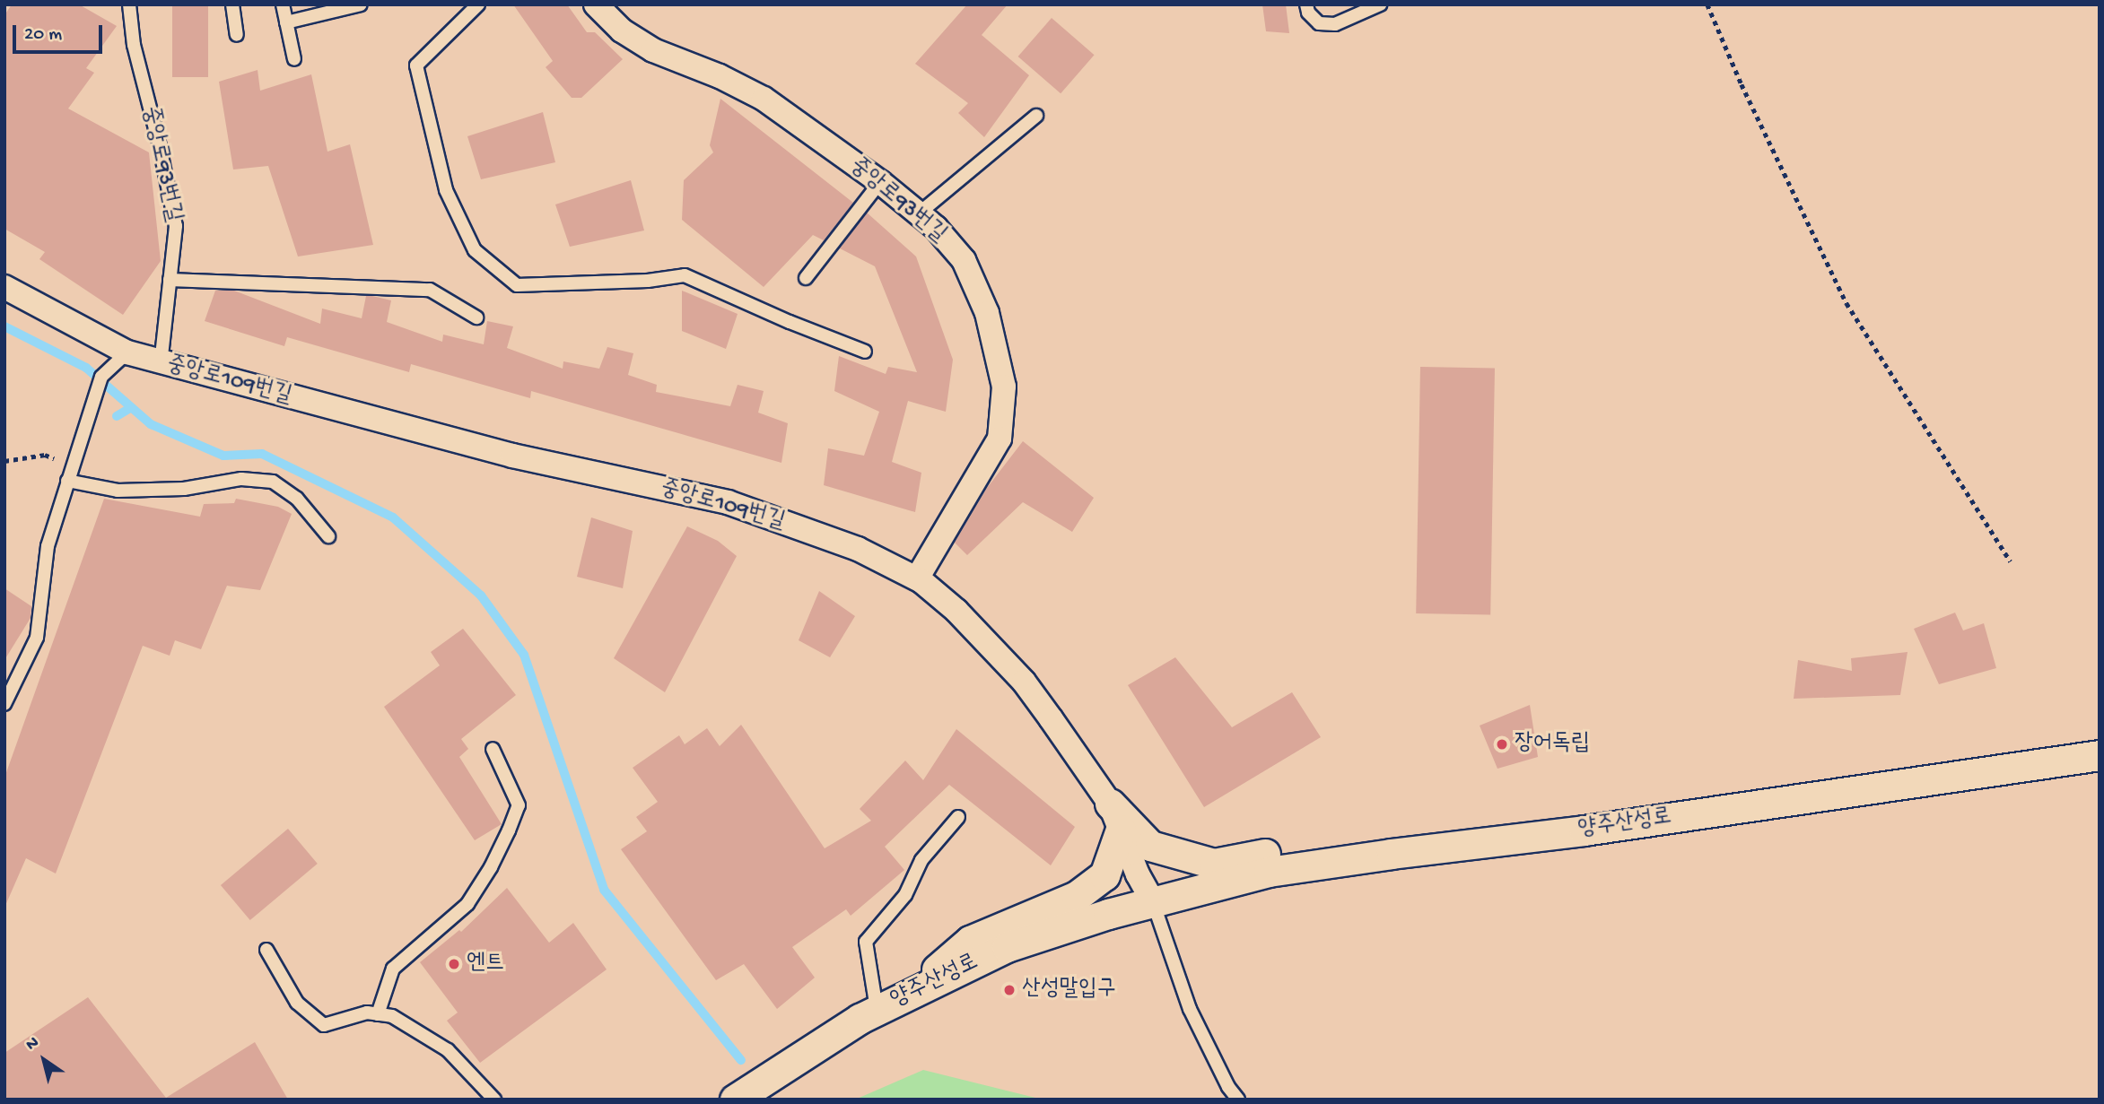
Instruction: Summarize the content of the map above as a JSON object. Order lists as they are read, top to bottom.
{
  "streets": {
    "street": ["중앙로93번길", "중앙로109번길", "양주산성로"]
  },
  "crossings": [
    ["중앙로93번길", "중앙로109번길"],
    ["중앙로109번길", "양주산성로"]
  ],
  "places": ["장어독립", "엔트", "산성말입구"],
  "scale_bar": "20 m",
  "north": "top left"
}
